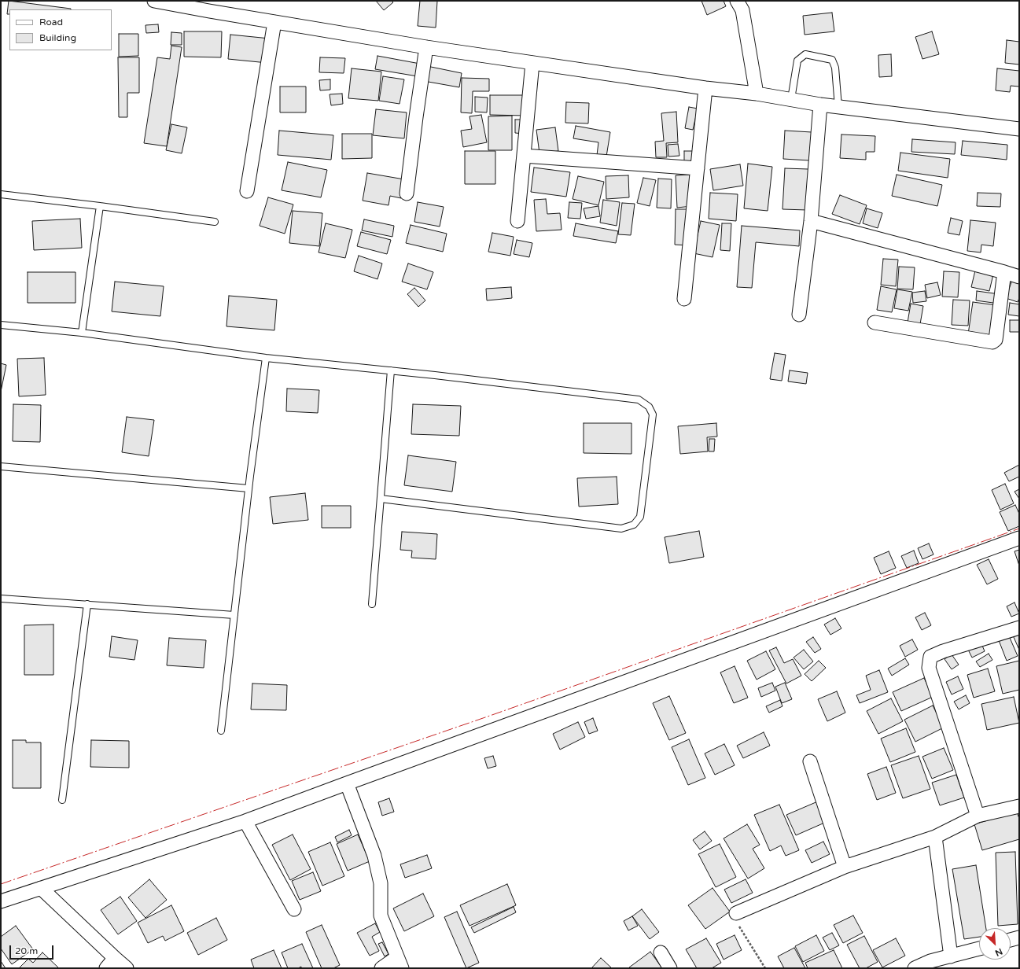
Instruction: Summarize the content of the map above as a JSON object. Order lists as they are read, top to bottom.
{
  "legend": ["Road", "Building"],
  "scale_bar": "20 m",
  "north": "bottom right"
}
